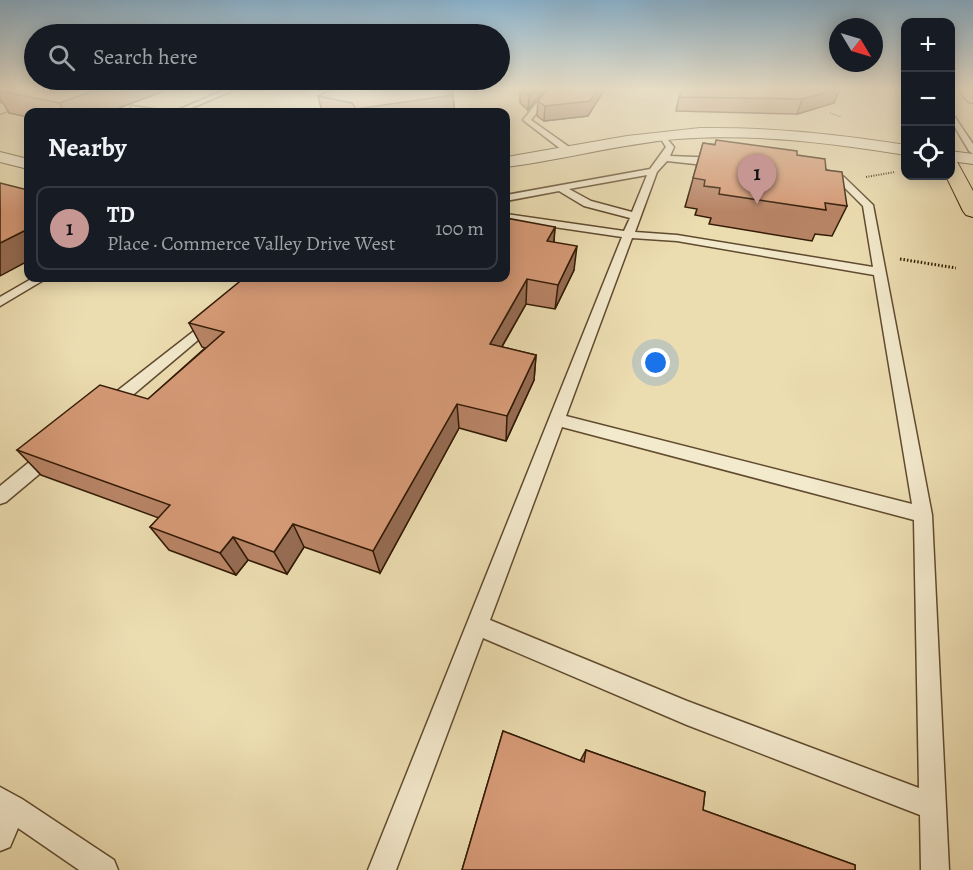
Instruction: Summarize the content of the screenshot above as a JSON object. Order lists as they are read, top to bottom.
{
  "north": "bottom right",
  "page": {
    "map_buttons": ["+", "−"],
    "search": "Search here",
    "heading": "Nearby",
    "pins": "1",
    "list": [
      {
        "mark": "1",
        "name": "TD",
        "note": "Place · Commerce Valley Drive West",
        "value": "100 m"
      }
    ]
  }
}
